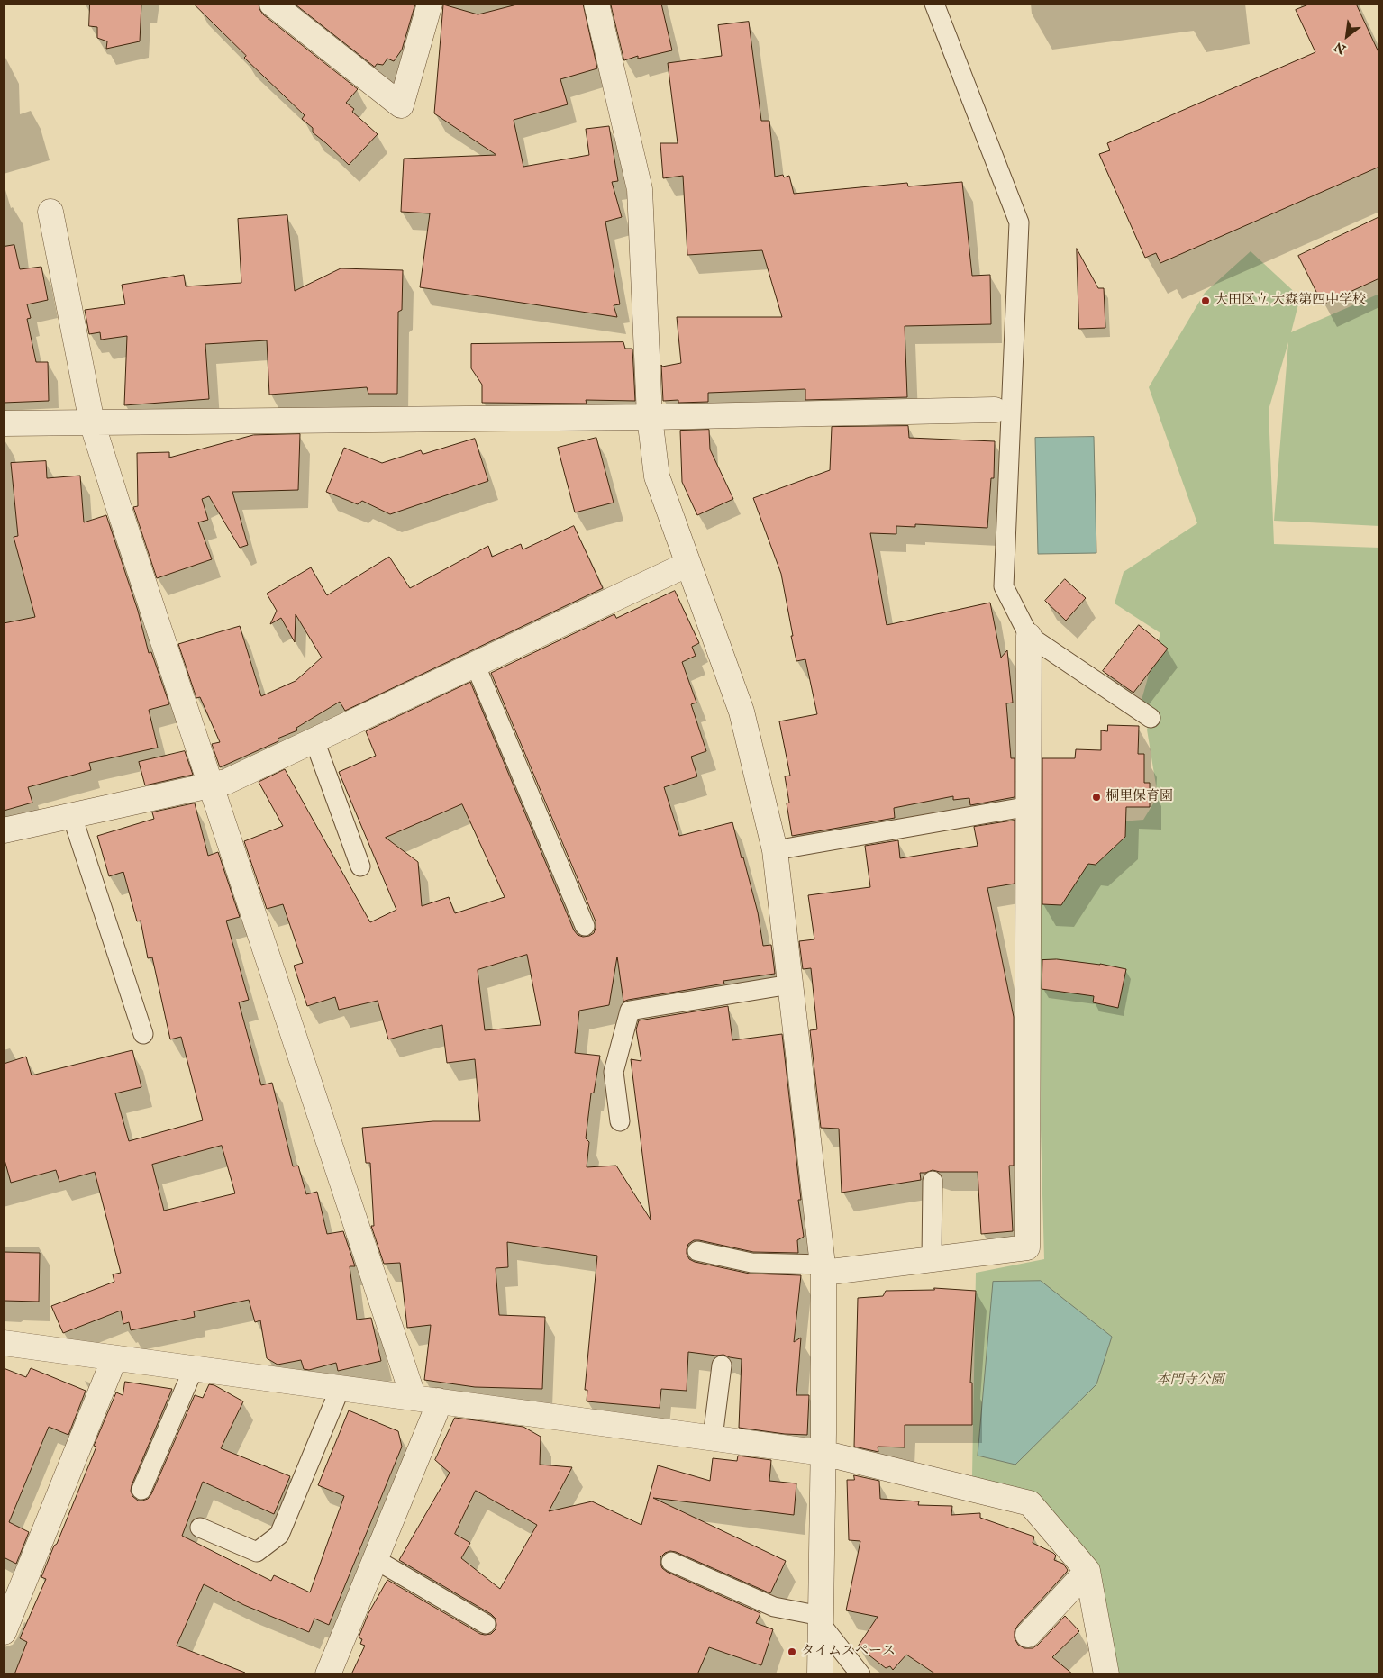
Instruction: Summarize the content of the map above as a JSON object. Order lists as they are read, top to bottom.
{
  "parks": ["本門寺公園"],
  "places": ["大田区立 大森第四中学校", "桐里保育園", "タイムスペース"],
  "north": "bottom left"
}
